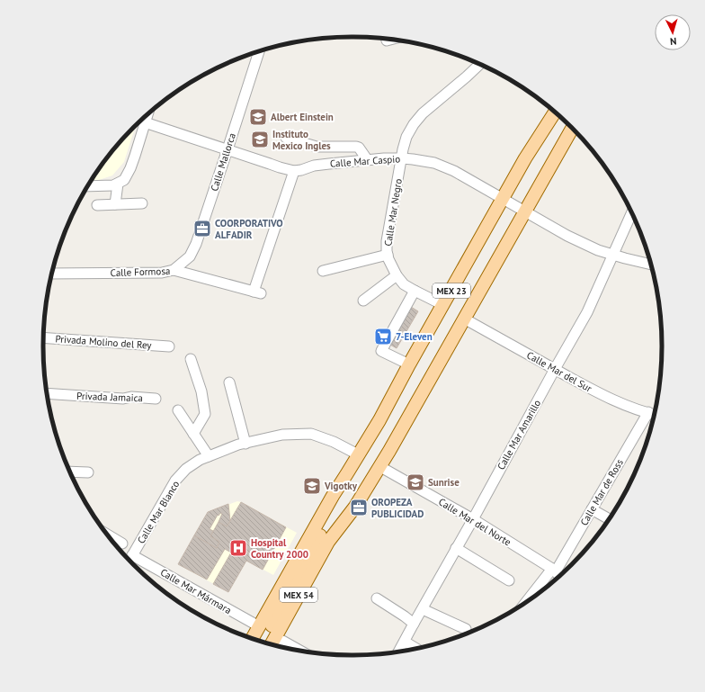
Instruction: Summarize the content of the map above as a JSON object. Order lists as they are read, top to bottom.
{
  "streets": {
    "main road": ["MEX 23", "MEX 54"],
    "street": [
      "Calle Mar Caspio",
      "Calle Mallorca",
      "Calle Mar Negro",
      "Calle Formosa",
      "Privada Molino del Rey",
      "Calle Mar del Sur",
      "Privada Jamaica",
      "Calle Mar Amarillo",
      "Calle Mar de Ross",
      "Calle Mar Blanco",
      "Calle Mar del Norte",
      "Calle Mar Mármara"
    ]
  },
  "crossings": [
    ["Calle Mar Caspio", "Calle Mallorca"],
    ["Calle Mar Caspio", "Calle Mar Negro"],
    ["Calle Mar Caspio", "Calle Formosa"],
    ["Calle Mar Caspio", "MEX 23"],
    ["Calle Mar Caspio", "Calle Mar Amarillo"],
    ["Calle Mallorca", "Calle Formosa"],
    ["Calle Mar Negro", "MEX 23"],
    ["MEX 23", "Calle Mar del Sur"],
    ["MEX 23", "Calle Mar Blanco"],
    ["MEX 23", "Calle Mar del Norte"],
    ["MEX 23", "Calle Mar Mármara"],
    ["MEX 23", "MEX 54"],
    ["Calle Mar del Sur", "Calle Mar Amarillo"],
    ["Calle Mar del Sur", "Calle Mar de Ross"],
    ["Calle Mar Amarillo", "Calle Mar del Norte"],
    ["Calle Mar de Ross", "Calle Mar del Norte"],
    ["Calle Mar Blanco", "Calle Mar Mármara"]
  ],
  "places": {
    "school or university": [
      "Albert Einstein",
      "Instituto Mexico Ingles",
      "Sunrise",
      "Vigotky"
    ],
    "office": ["COORPORATIVO ALFADIR", "OROPEZA PUBLICIDAD"],
    "supermarket": ["7-Eleven"],
    "hospital": ["Hospital Country 2000"]
  },
  "north": "bottom"
}
